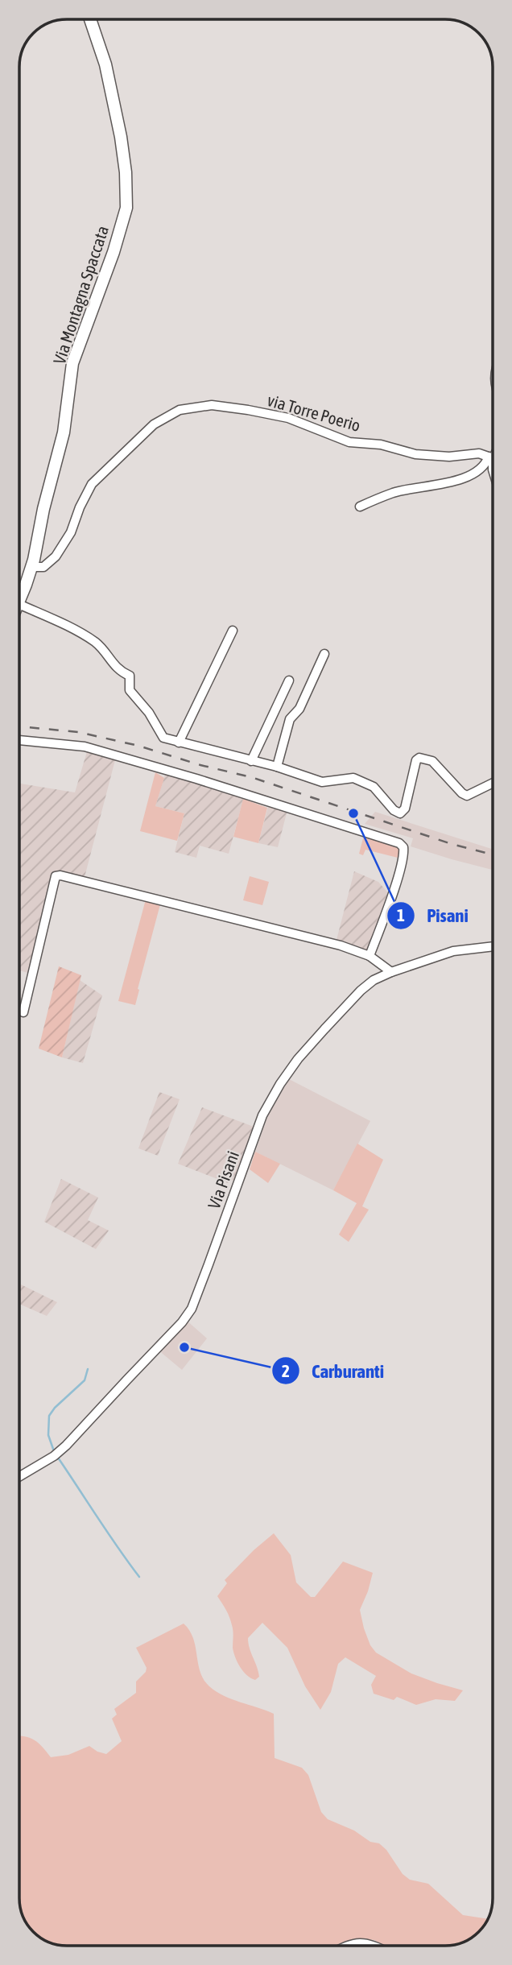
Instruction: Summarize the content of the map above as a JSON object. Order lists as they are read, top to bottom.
{
  "streets": {
    "main road": ["Via Montagna Spaccata"],
    "street": ["via Torre Poerio", "Via Pisani"]
  },
  "crossings": [
    ["Via Montagna Spaccata", "via Torre Poerio"]
  ],
  "places": ["Pisani", "Carburanti"]
}
